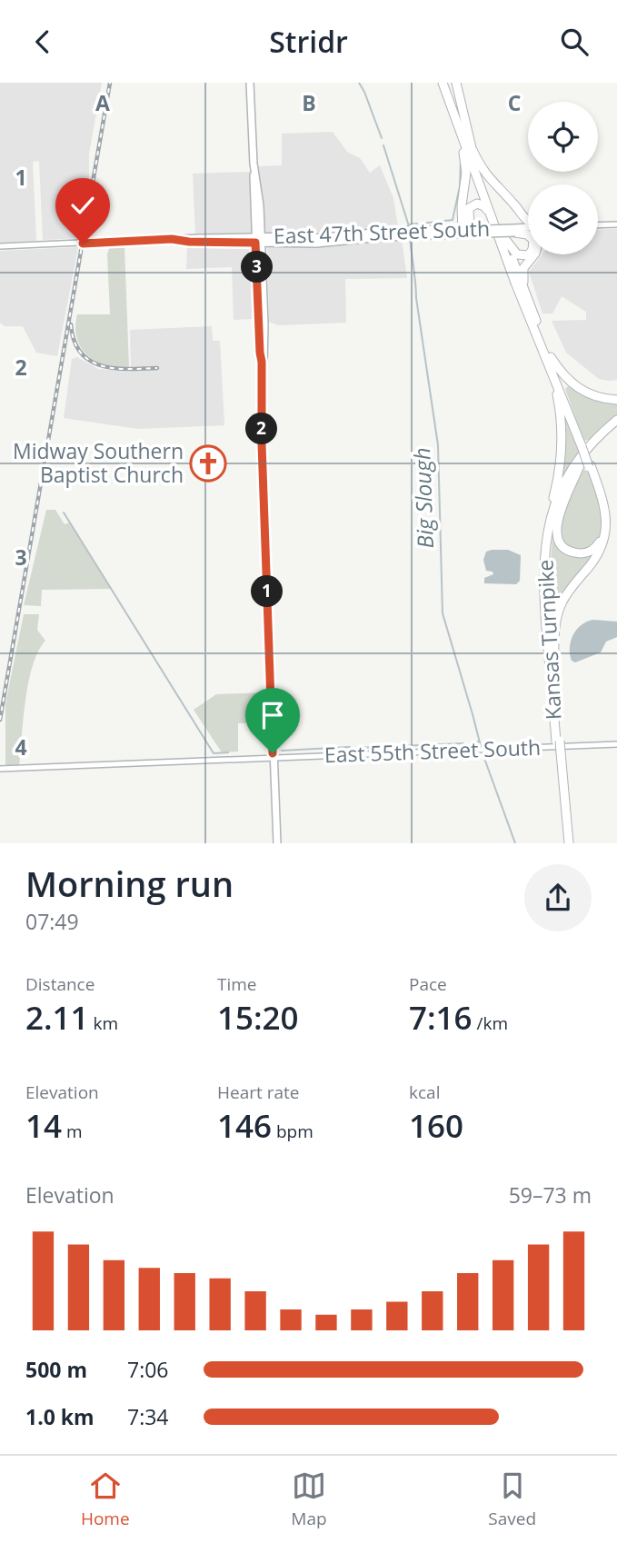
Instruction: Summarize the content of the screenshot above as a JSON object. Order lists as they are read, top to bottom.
{
  "streets": {
    "highway": ["Kansas Turnpike"],
    "main road": ["East 47th Street South"],
    "street": ["East 55th Street South"]
  },
  "water": ["Big Slough"],
  "places": {
    "church": ["Midway Southern Baptist Church"]
  },
  "page": {
    "header": "Stridr",
    "pins": ["3", "2", "1"],
    "heading": ["Morning run", "07:49"],
    "stats": [
      ["Distance", "2.11 km"],
      ["Time", "15:20"],
      ["Pace", "7:16 /km"],
      ["Elevation", "14 m"],
      ["Heart rate", "146 bpm"],
      ["kcal", "160"]
    ],
    "chart": ["Elevation", "59–73 m"],
    "list": [
      {
        "name": "500 m",
        "note": "7:06"
      },
      {
        "name": "1.0 km",
        "note": "7:34"
      }
    ],
    "tabs": ["Home", "Map", "Saved"]
  },
  "grid": {
    "columns": ["A", "B", "C"],
    "rows": [
      "1",
      "2",
      "3",
      "4"
    ]
  }
}
